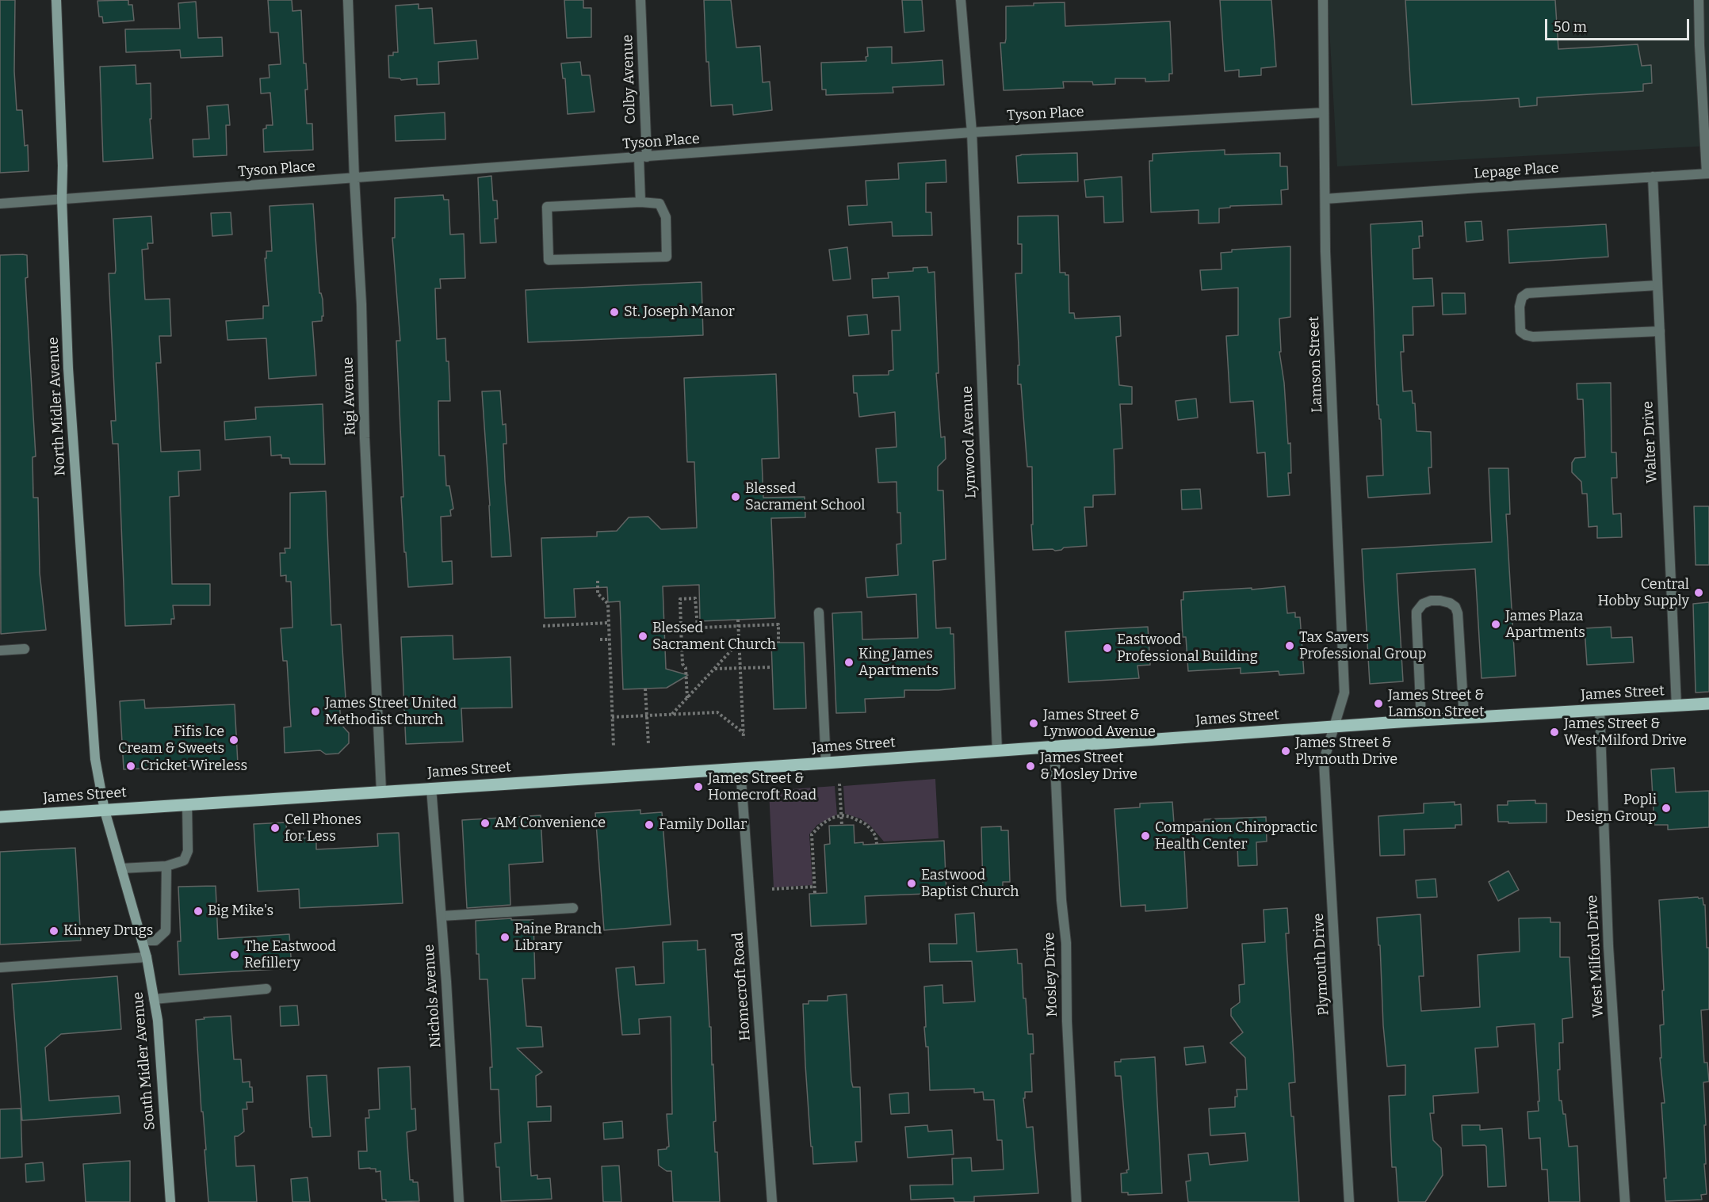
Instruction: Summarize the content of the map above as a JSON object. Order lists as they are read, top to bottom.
{
  "streets": {
    "main road": ["North Midler Avenue", "James Street", "South Midler Avenue"],
    "street": [
      "Colby Avenue",
      "Tyson Place",
      "Lepage Place",
      "Lamson Street",
      "Rigi Avenue",
      "Lynwood Avenue",
      "Walter Drive",
      "West Milford Drive",
      "Plymouth Drive",
      "Mosley Drive",
      "Homecroft Road",
      "Nichols Avenue"
    ]
  },
  "crossings": [
    ["Colby Avenue", "Tyson Place"],
    ["Tyson Place", "Lamson Street"],
    ["Tyson Place", "Rigi Avenue"],
    ["Tyson Place", "North Midler Avenue"],
    ["Tyson Place", "Lynwood Avenue"],
    ["Lepage Place", "Lamson Street"],
    ["Lepage Place", "Walter Drive"],
    ["Lamson Street", "James Street"],
    ["Lamson Street", "Plymouth Drive"],
    ["Rigi Avenue", "James Street"],
    ["North Midler Avenue", "James Street"],
    ["North Midler Avenue", "South Midler Avenue"],
    ["Lynwood Avenue", "James Street"],
    ["Walter Drive", "James Street"],
    ["James Street", "West Milford Drive"],
    ["James Street", "Plymouth Drive"],
    ["James Street", "Mosley Drive"],
    ["James Street", "Homecroft Road"],
    ["James Street", "Nichols Avenue"],
    ["James Street", "South Midler Avenue"]
  ],
  "places": [
    "St. Joseph Manor",
    "Blessed Sacrament School",
    "Central Hobby Supply",
    "James Plaza Apartments",
    "Blessed Sacrament Church",
    "Tax Savers Professional Group",
    "Eastwood Professional Building",
    "King James Apartments",
    "James Street & Lamson Street",
    "James Street United Methodist Church",
    "James Street & Lynwood Avenue",
    "James Street & West Milford Drive",
    "Fifis Ice Cream & Sweets",
    "James Street & Plymouth Drive",
    "Cricket Wireless",
    "James Street & Mosley Drive",
    "James Street & Homecroft Road",
    "Popli Design Group",
    "AM Convenience",
    "Family Dollar",
    "Cell Phones for Less",
    "Companion Chiropractic Health Center",
    "Eastwood Baptist Church",
    "Big Mike's",
    "Kinney Drugs",
    "Paine Branch Library",
    "The Eastwood Refillery"
  ],
  "scale_bar": "50 m"
}
